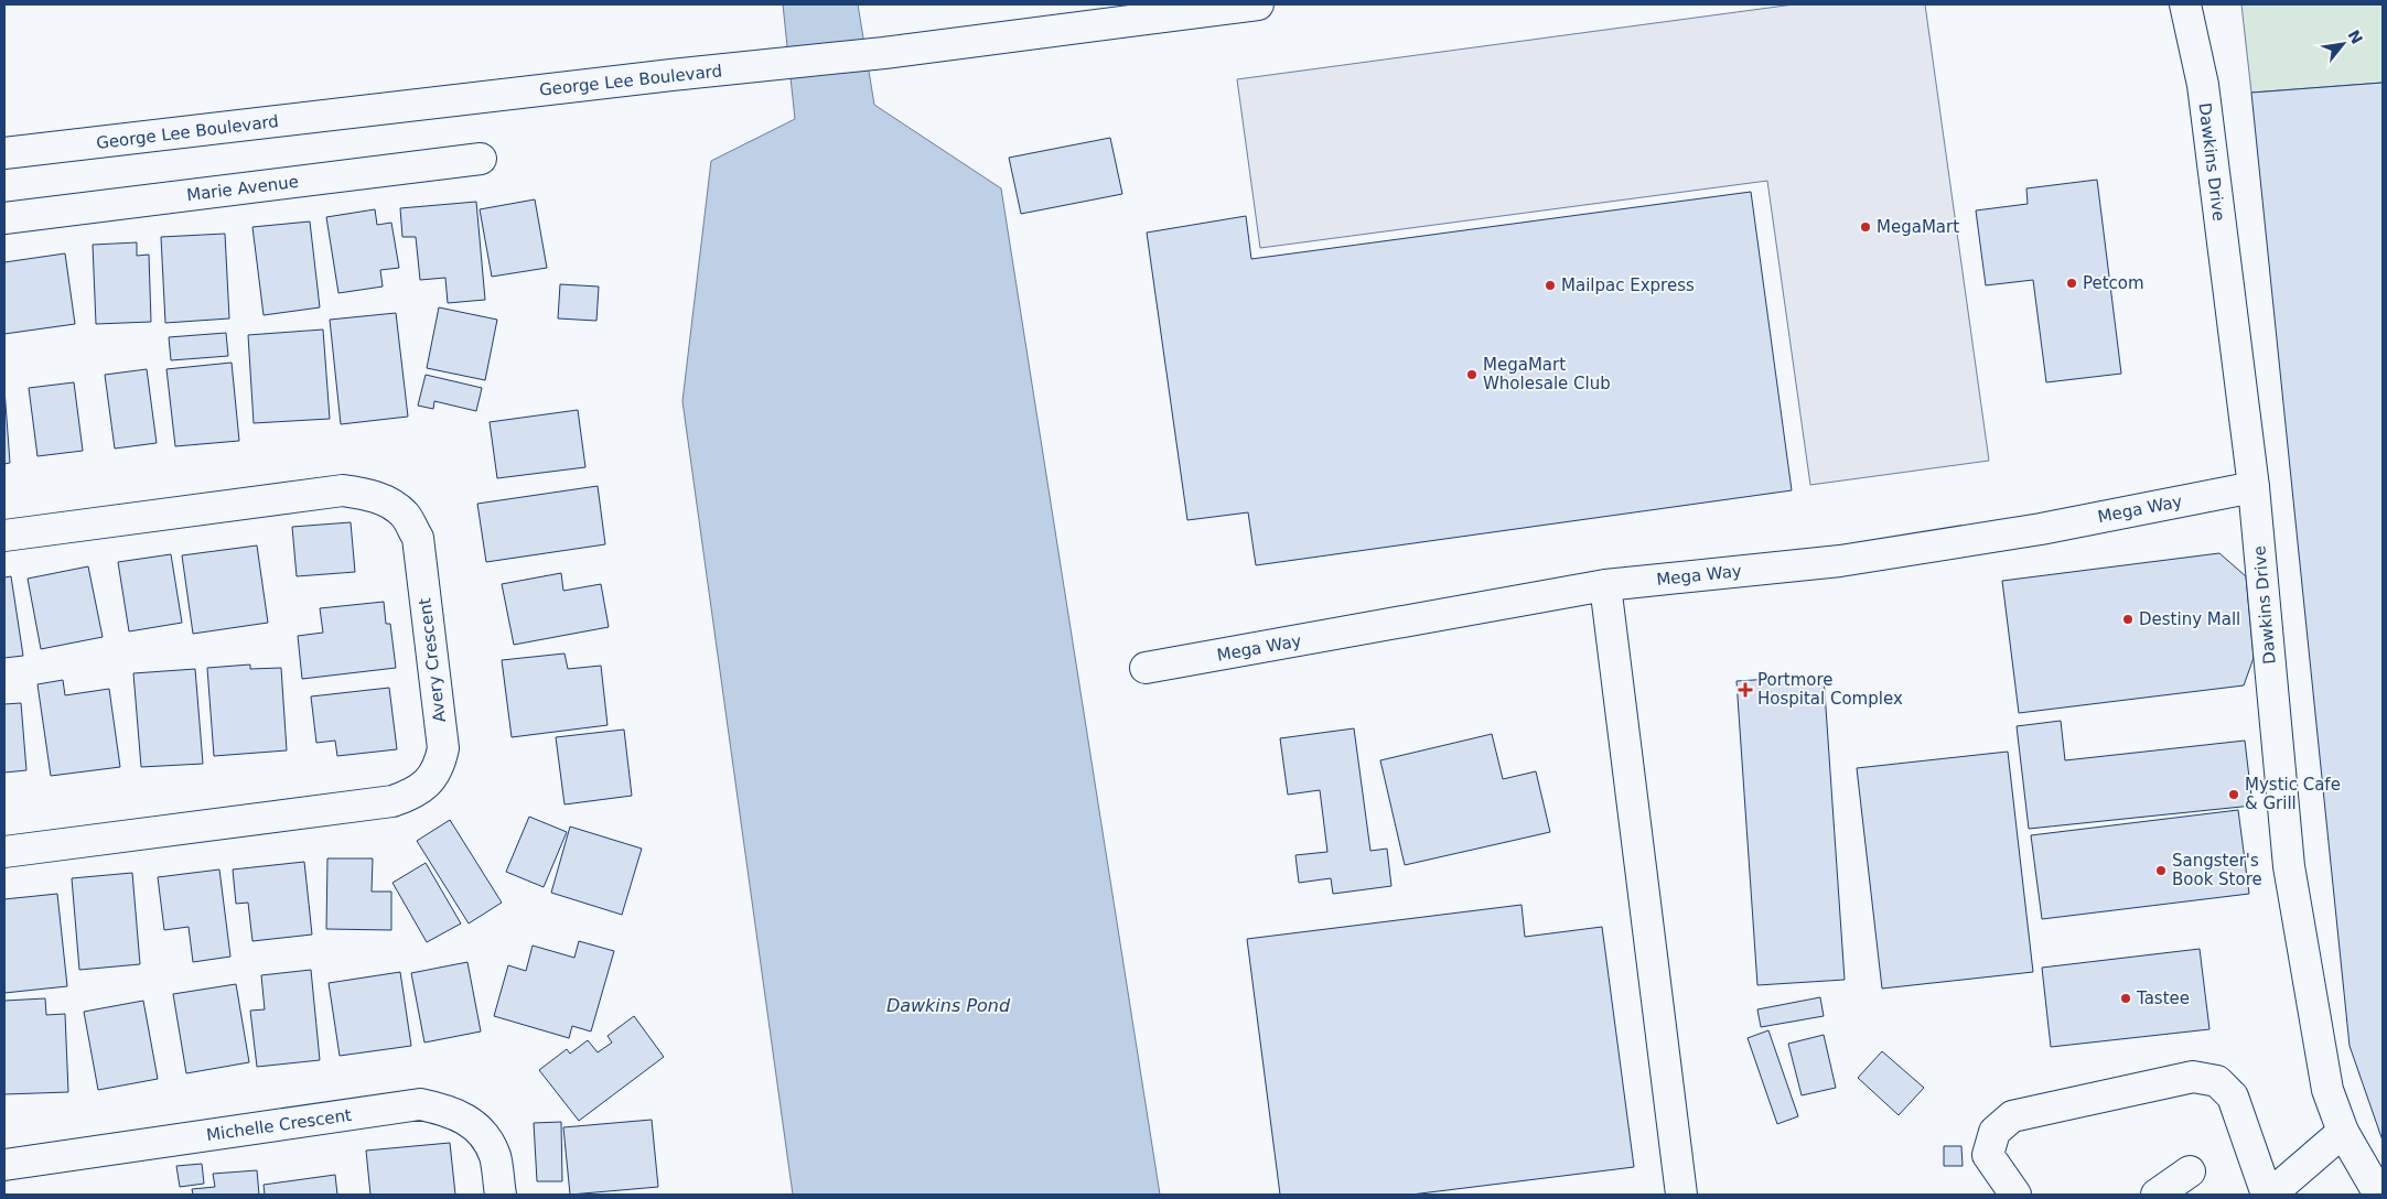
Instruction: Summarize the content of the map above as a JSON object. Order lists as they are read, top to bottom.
{
  "streets": {
    "street": [
      "George Lee Boulevard",
      "Dawkins Drive",
      "Marie Avenue",
      "Mega Way",
      "Avery Crescent",
      "Michelle Crescent"
    ]
  },
  "crossings": [
    ["Dawkins Drive", "Mega Way"]
  ],
  "water": ["Dawkins Pond"],
  "places": {
    "other": [
      "MegaMart",
      "Petcom",
      "Mailpac Express",
      "MegaMart Wholesale Club",
      "Destiny Mall",
      "Mystic Cafe & Grill",
      "Sangster's Book Store",
      "Tastee"
    ],
    "health": ["Portmore Hospital Complex"]
  },
  "north": "top right"
}
